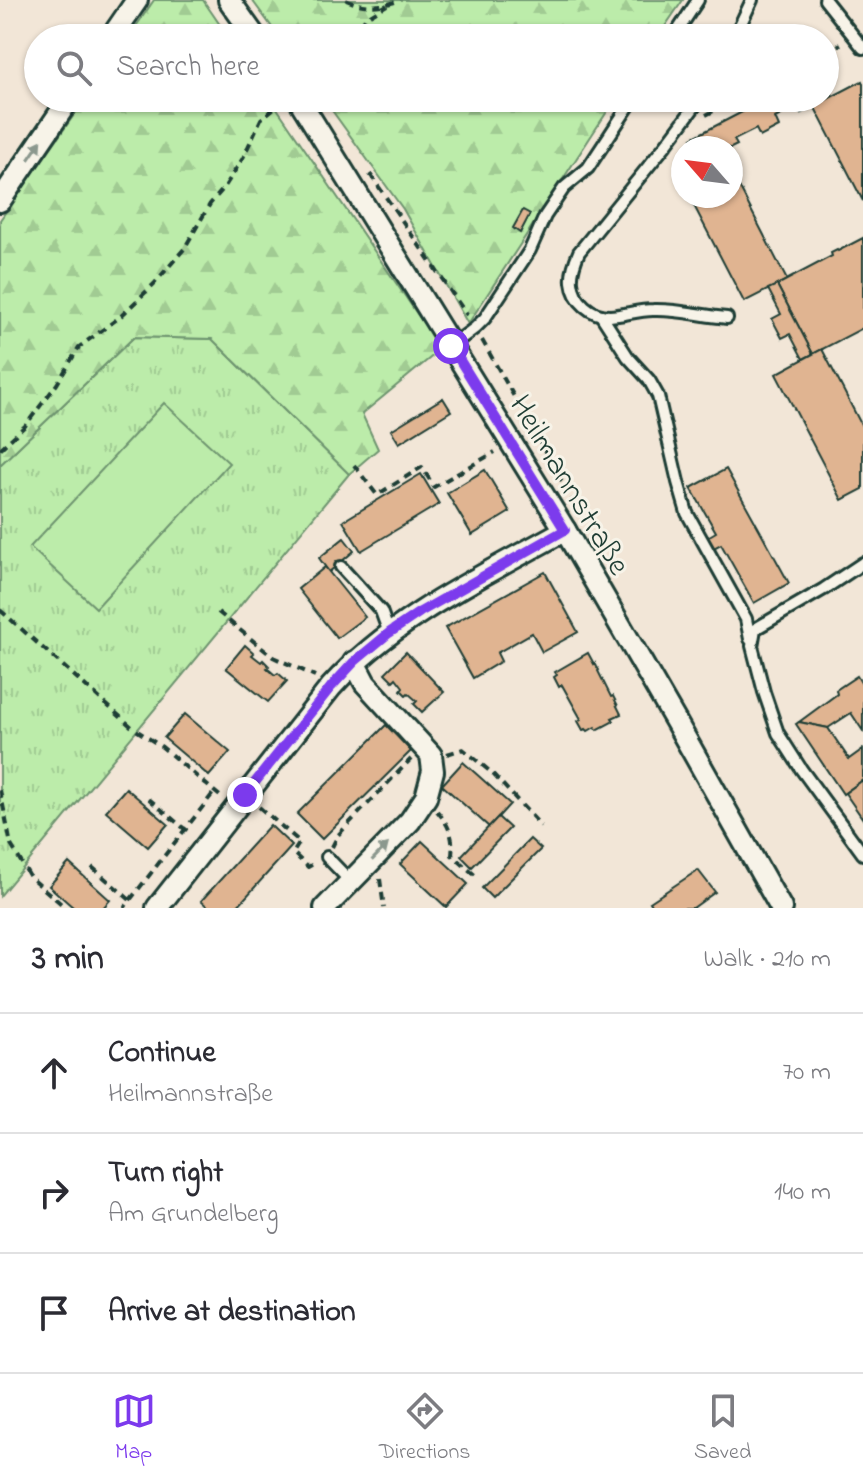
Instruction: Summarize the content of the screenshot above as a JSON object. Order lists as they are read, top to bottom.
{
  "streets": {
    "street": ["Heilmannstraße"]
  },
  "north": "top left",
  "page": {
    "search": "Search here",
    "heading": ["3 min", "Walk · 210 m"],
    "list": [
      ["Continue", "Heilmannstraße", "70 m"],
      ["Turn right", "Am Grundelberg", "140 m"],
      "Arrive at destination"
    ],
    "nav": ["Map", "Directions", "Saved"]
  }
}
